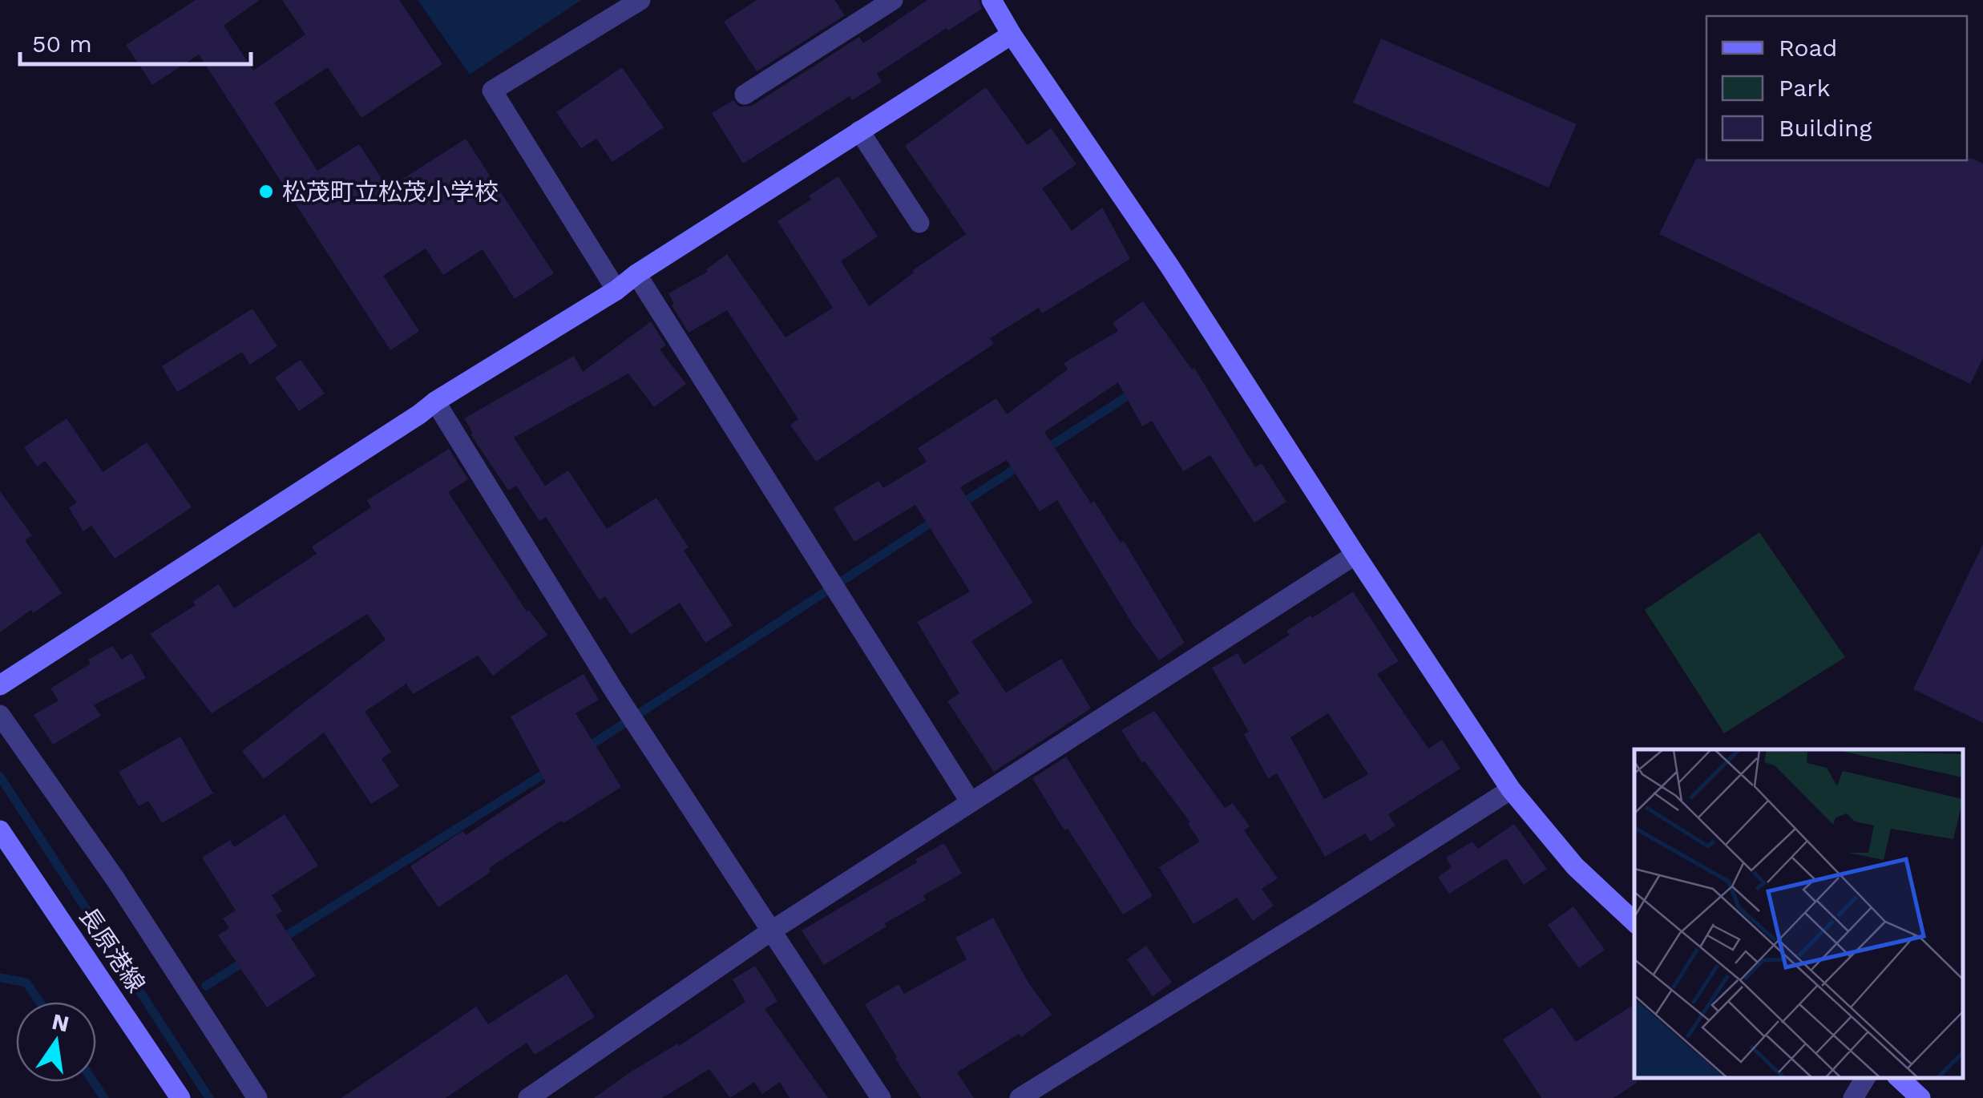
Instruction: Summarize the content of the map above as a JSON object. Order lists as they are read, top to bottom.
{
  "streets": {
    "street": ["長原港線"]
  },
  "places": ["松茂町立松茂小学校"],
  "legend": ["Road", "Park", "Building"],
  "scale_bar": "50 m",
  "north": "top"
}
